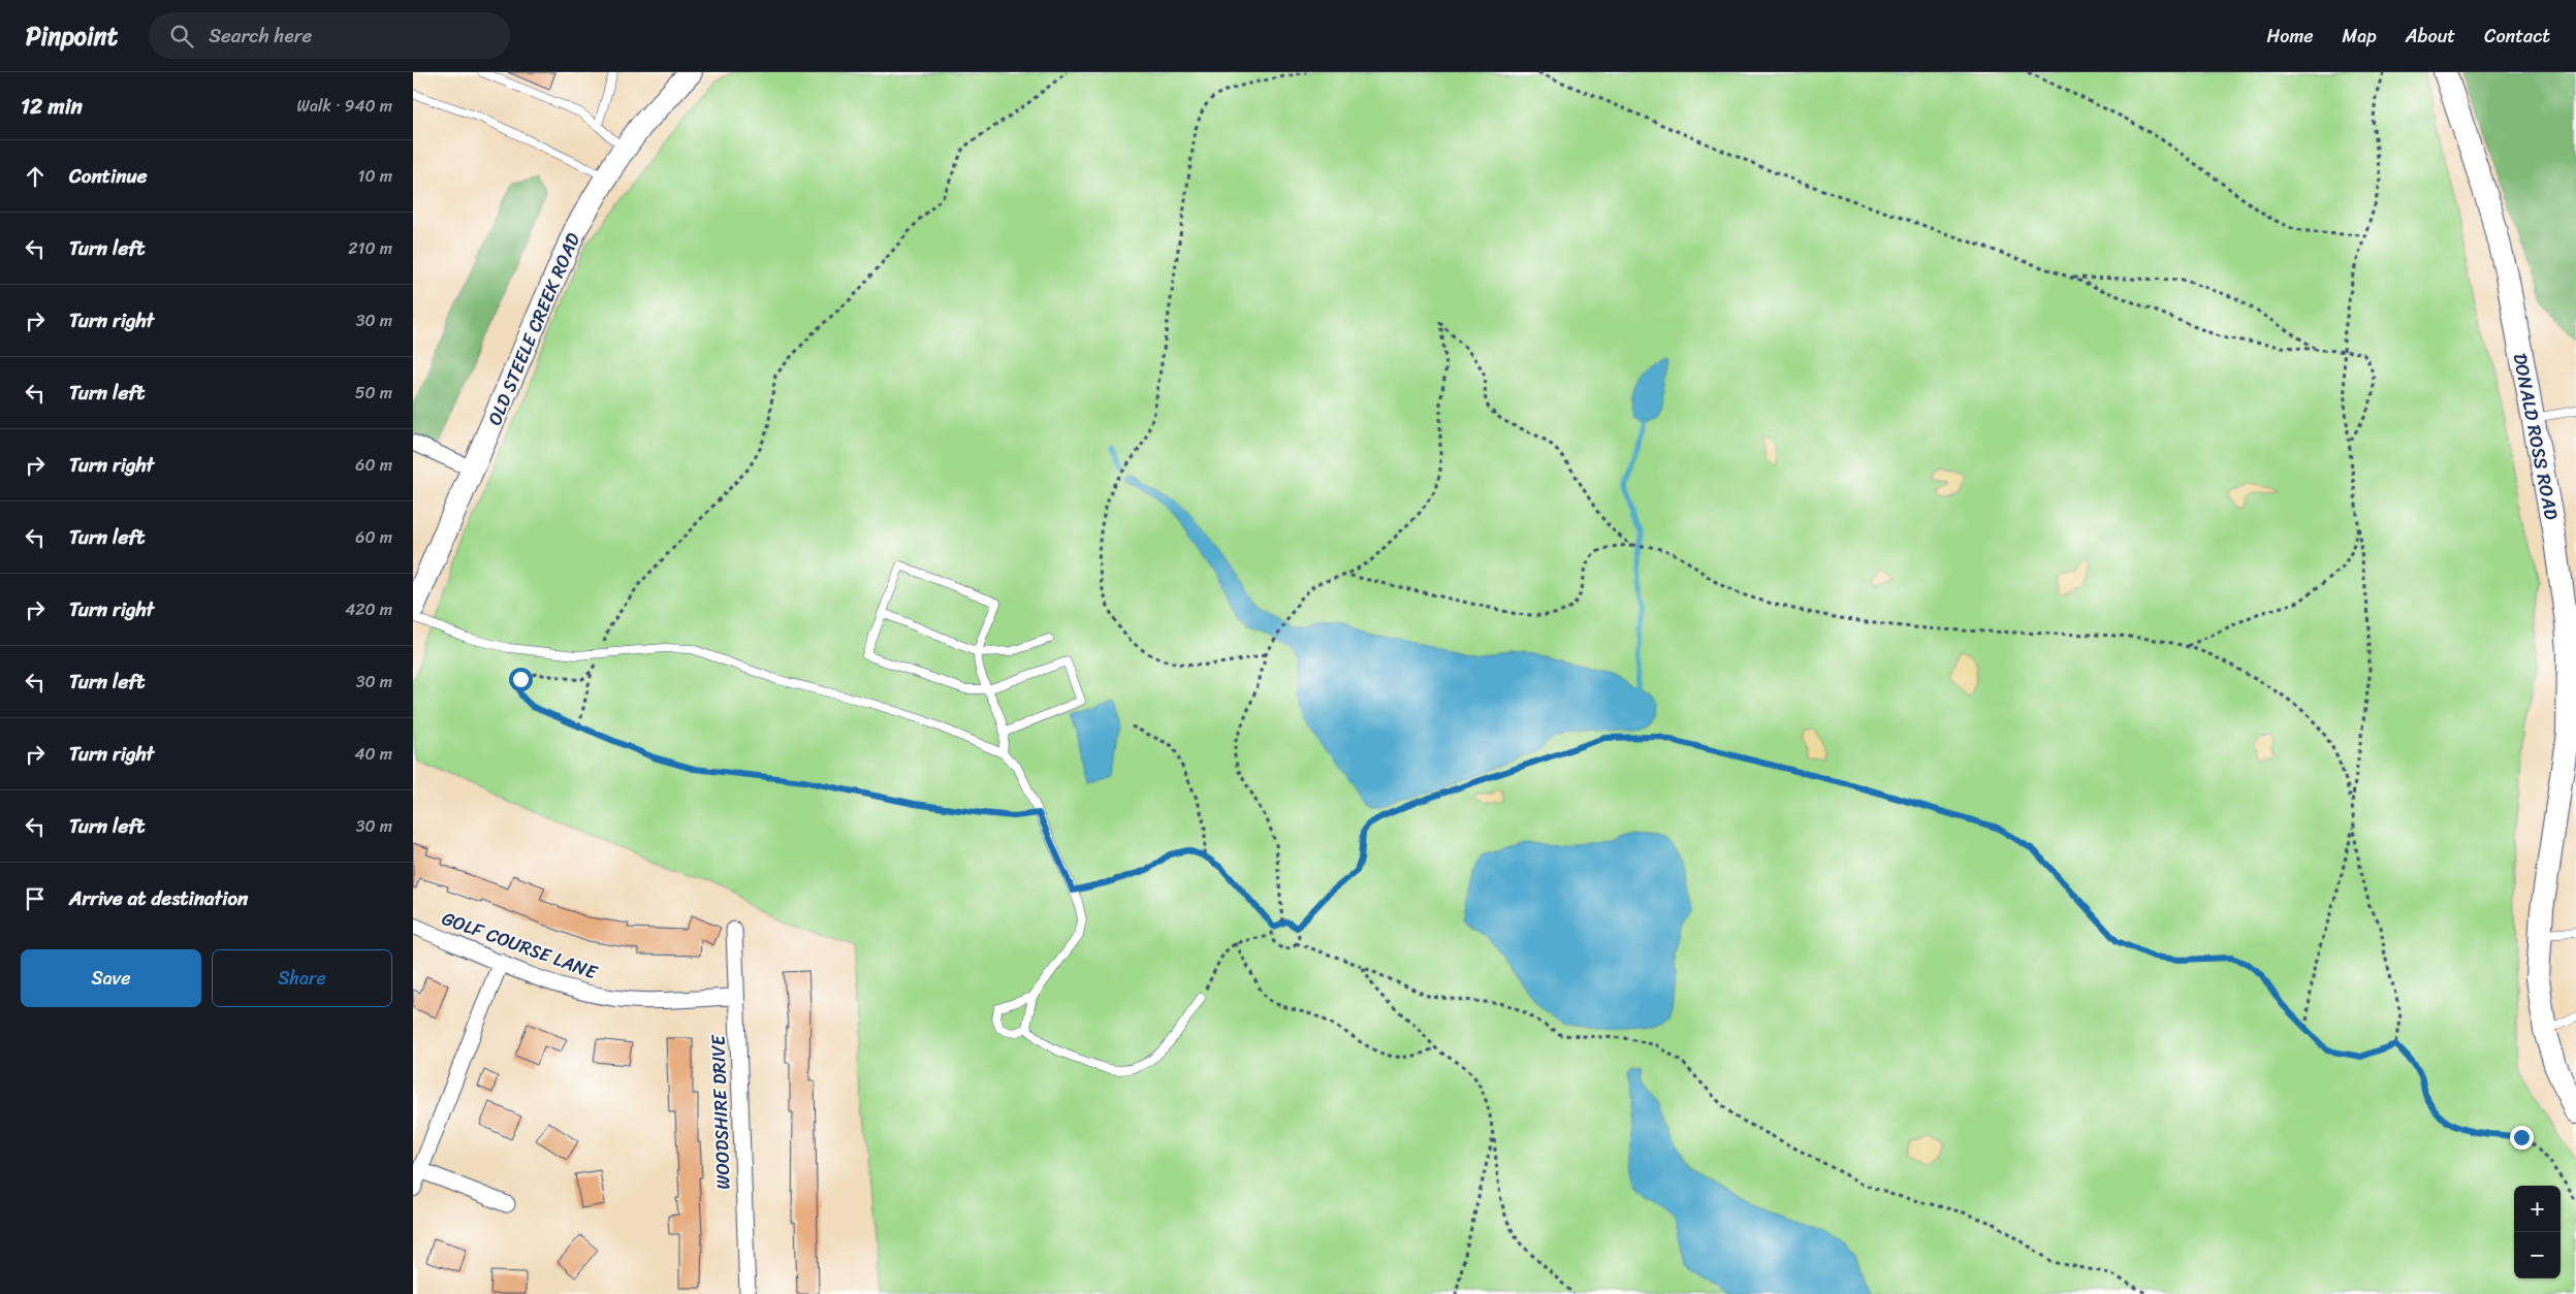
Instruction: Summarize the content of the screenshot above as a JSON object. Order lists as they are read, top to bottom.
{
  "streets": {
    "street": [
      "OLD STEELE CREEK ROAD",
      "DONALD ROSS ROAD",
      "GOLF COURSE LANE",
      "WOODSHIRE DRIVE"
    ]
  },
  "crossings": [
    ["GOLF COURSE LANE", "WOODSHIRE DRIVE"]
  ],
  "page": {
    "header": "Pinpoint",
    "search": "Search here",
    "nav": [
      "Home",
      "Map",
      "About",
      "Contact"
    ],
    "heading": ["12 min", "Walk · 940 m"],
    "list": [
      ["Continue", "10 m"],
      ["Turn left", "210 m"],
      ["Turn right", "30 m"],
      ["Turn left", "50 m"],
      ["Turn right", "60 m"],
      ["Turn left", "60 m"],
      ["Turn right", "420 m"],
      ["Turn left", "30 m"],
      ["Turn right", "40 m"],
      ["Turn left", "30 m"],
      "Arrive at destination"
    ],
    "buttons": ["Save", "Share"],
    "map_buttons": ["+", "−"]
  }
}
